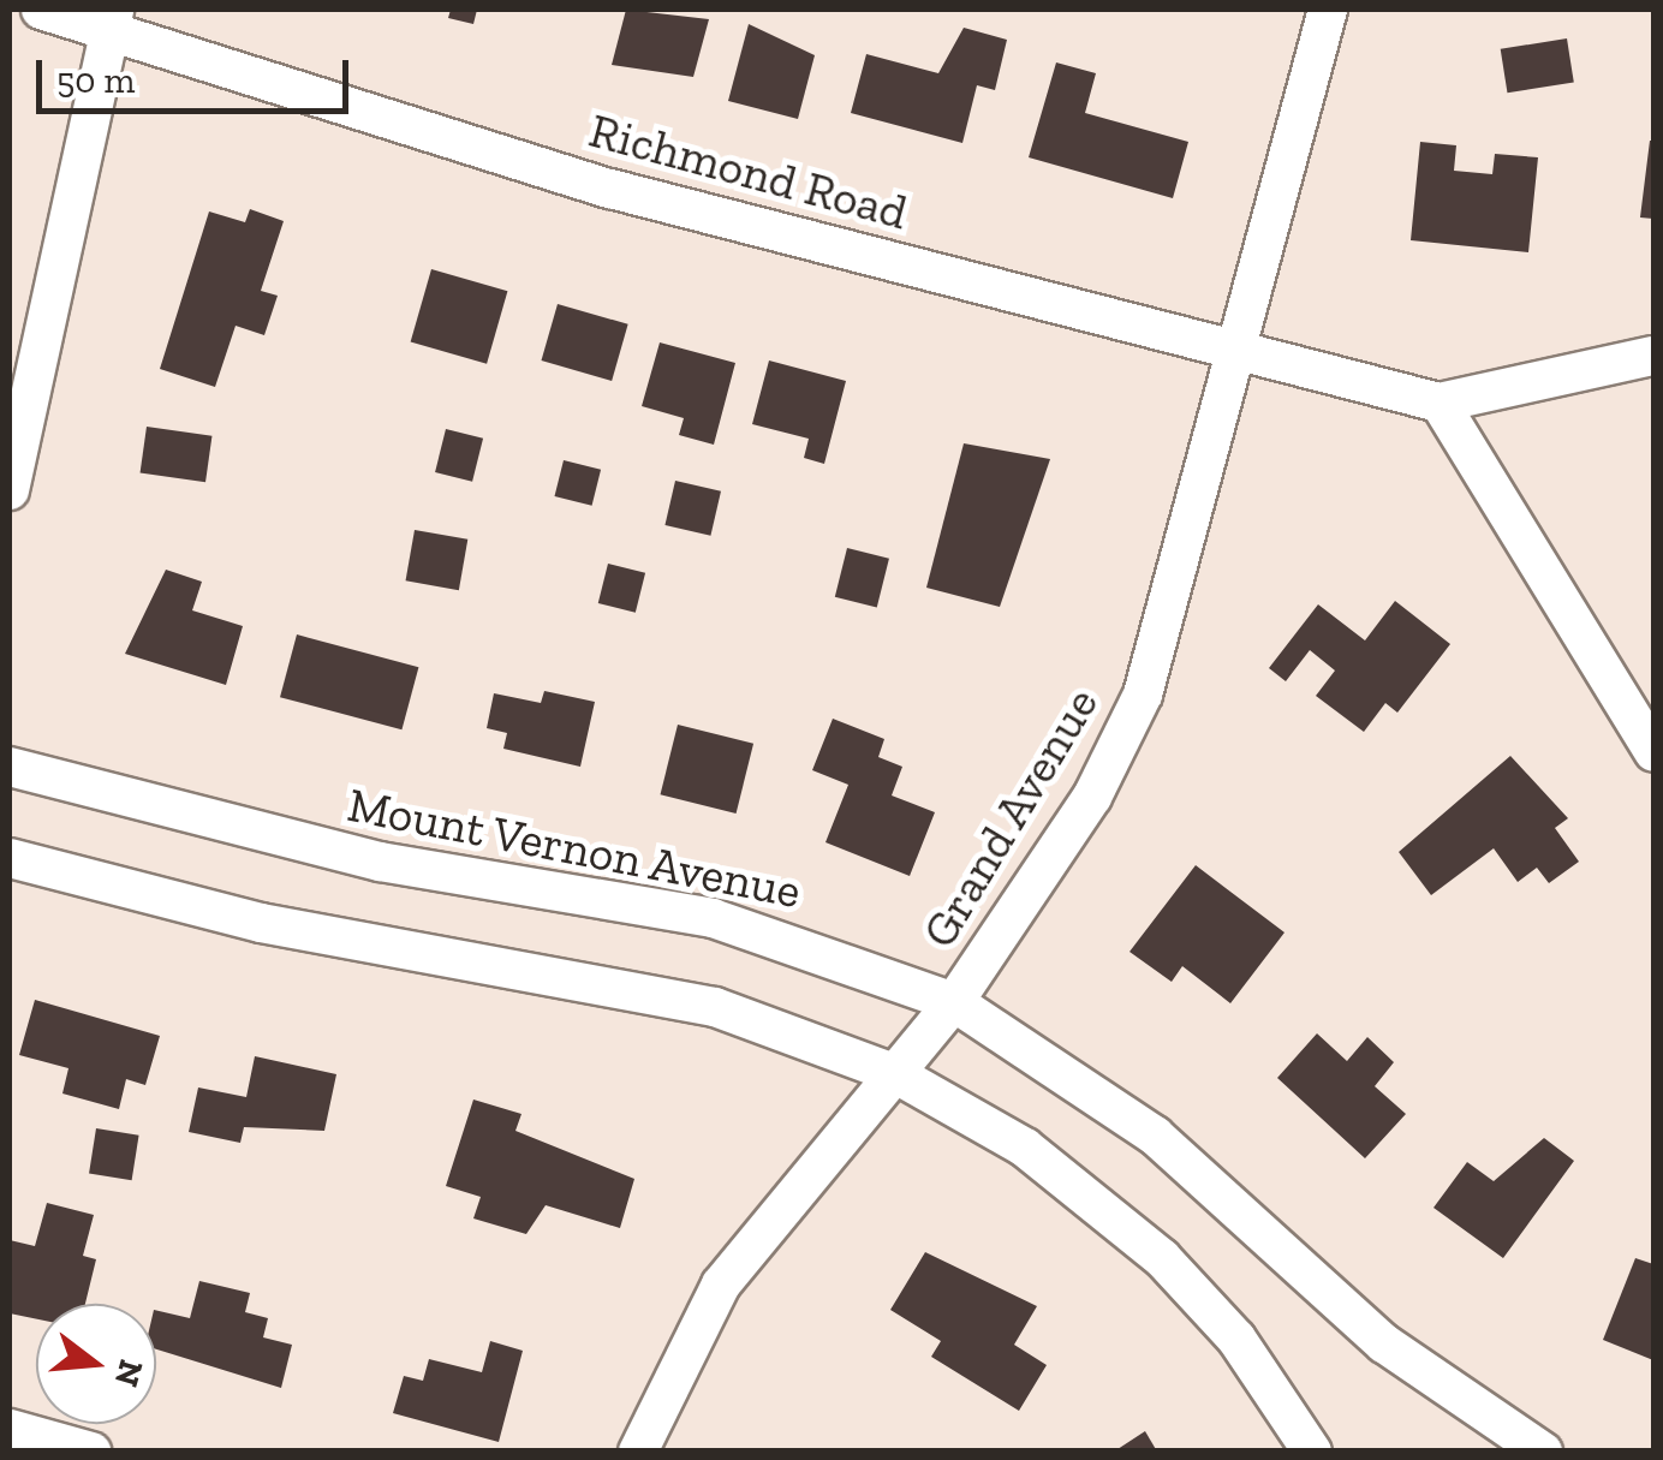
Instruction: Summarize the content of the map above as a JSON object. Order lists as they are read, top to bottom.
{
  "streets": {
    "street": ["Richmond Road", "Grand Avenue", "Mount Vernon Avenue"]
  },
  "crossings": [
    ["Richmond Road", "Grand Avenue"],
    ["Grand Avenue", "Mount Vernon Avenue"]
  ],
  "scale_bar": "50 m",
  "north": "right"
}
